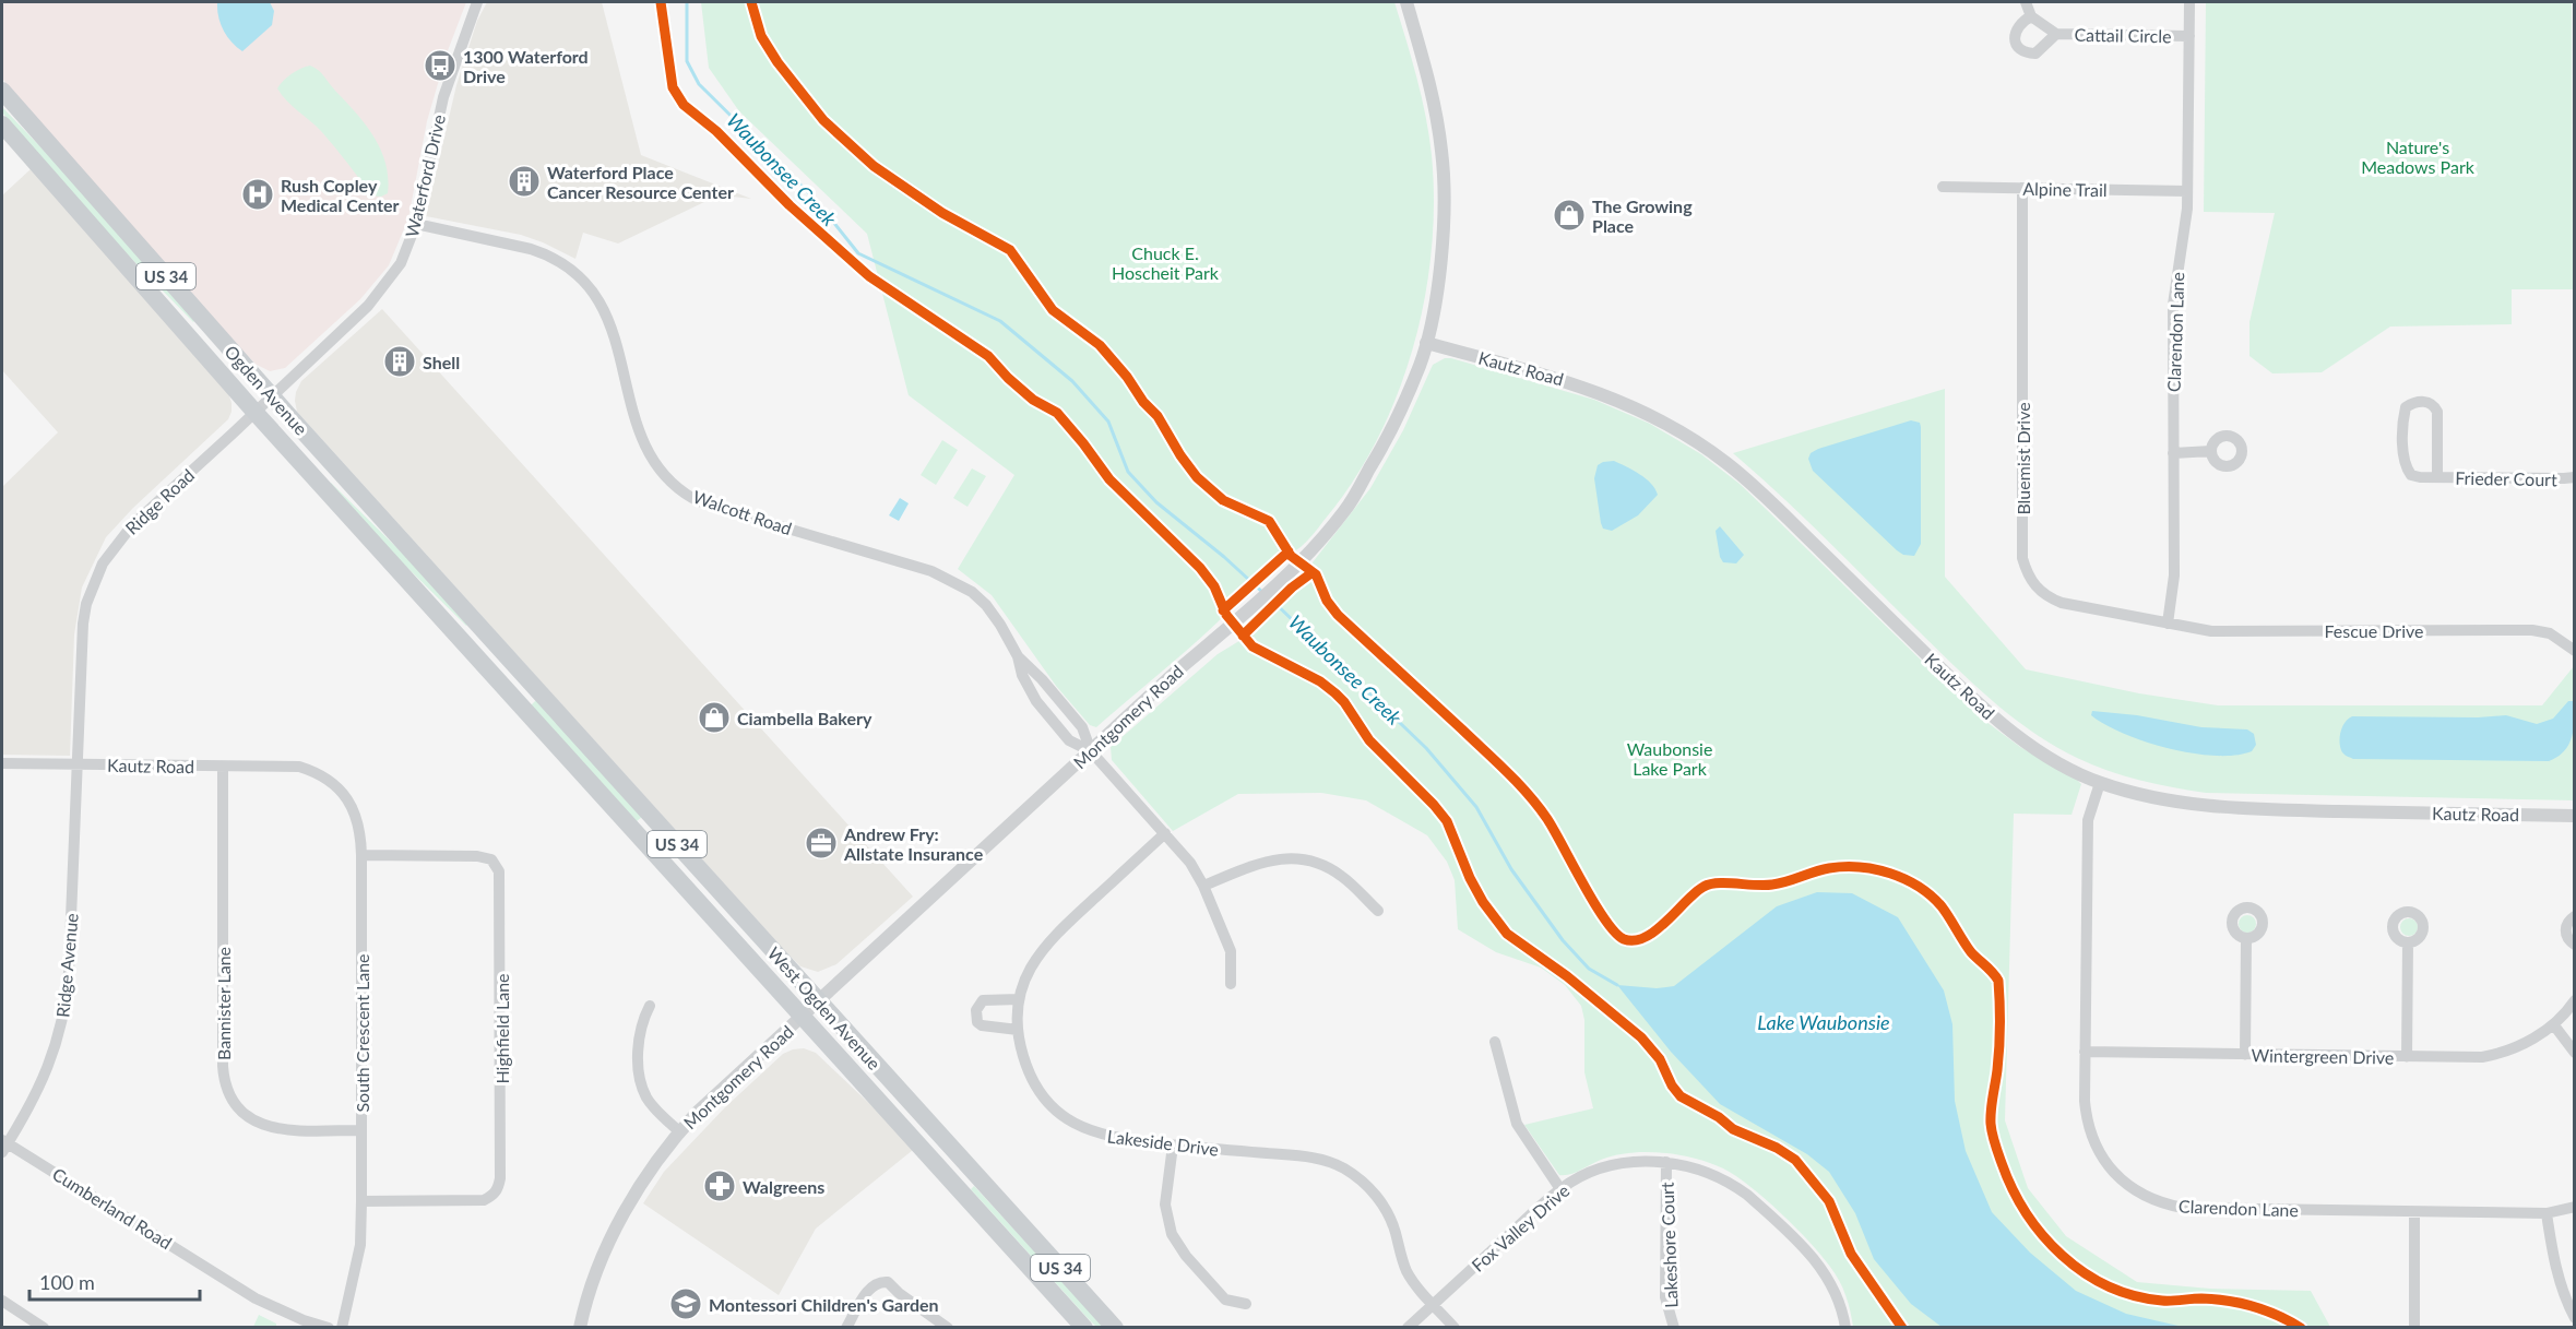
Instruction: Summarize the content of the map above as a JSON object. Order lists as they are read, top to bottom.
{
  "streets": {
    "main road": ["US 34", "Ogden Avenue", "West Ogden Avenue"],
    "street": [
      "Cattail Circle",
      "Waterford Drive",
      "Alpine Trail",
      "Clarendon Lane",
      "Kautz Road",
      "Bluemist Drive",
      "Frieder Court",
      "Ridge Road",
      "Walcott Road",
      "Fescue Drive",
      "Montgomery Road",
      "Ridge Avenue",
      "Bannister Lane",
      "Highfield Lane",
      "South Crescent Lane",
      "Wintergreen Drive",
      "Lakeside Drive",
      "Cumberland Road",
      "Fox Valley Drive",
      "Lakeshore Court"
    ]
  },
  "crossings": [
    ["Cattail Circle", "Clarendon Lane"],
    ["Waterford Drive", "Ogden Avenue"],
    ["Waterford Drive", "Ridge Road"],
    ["Waterford Drive", "Walcott Road"],
    ["Alpine Trail", "Clarendon Lane"],
    ["Alpine Trail", "Bluemist Drive"],
    ["Clarendon Lane", "Kautz Road"],
    ["Clarendon Lane", "Bluemist Drive"],
    ["Clarendon Lane", "Fescue Drive"],
    ["Clarendon Lane", "Wintergreen Drive"],
    ["Kautz Road", "Ridge Road"],
    ["Kautz Road", "Montgomery Road"],
    ["Kautz Road", "Ridge Avenue"],
    ["Kautz Road", "Bannister Lane"],
    ["Kautz Road", "South Crescent Lane"],
    ["Ogden Avenue", "Ridge Road"],
    ["Ogden Avenue", "West Ogden Avenue"],
    ["Bluemist Drive", "Fescue Drive"],
    ["Ridge Road", "Ridge Avenue"],
    ["Walcott Road", "Montgomery Road"],
    ["Walcott Road", "Lakeside Drive"],
    ["Montgomery Road", "West Ogden Avenue"],
    ["Ridge Avenue", "Cumberland Road"],
    ["Bannister Lane", "South Crescent Lane"],
    ["Highfield Lane", "South Crescent Lane"],
    ["Lakeside Drive", "Fox Valley Drive"],
    ["Fox Valley Drive", "Lakeshore Court"]
  ],
  "water": ["Waubonsee Creek", "Lake Waubonsie"],
  "parks": ["Nature's Meadows Park", "Chuck E. Hoscheit Park", "Waubonsie Lake Park"],
  "places": {
    "bus stop": ["1300 Waterford Drive"],
    "building": ["Waterford Place Cancer Resource Center", "Shell"],
    "hospital": ["Rush Copley Medical Center"],
    "shop": ["The Growing Place", "Ciambella Bakery"],
    "office": ["Andrew Fry: Allstate Insurance"],
    "pharmacy": ["Walgreens"],
    "school or university": ["Montessori Children's Garden"]
  },
  "scale_bar": "100 m"
}
